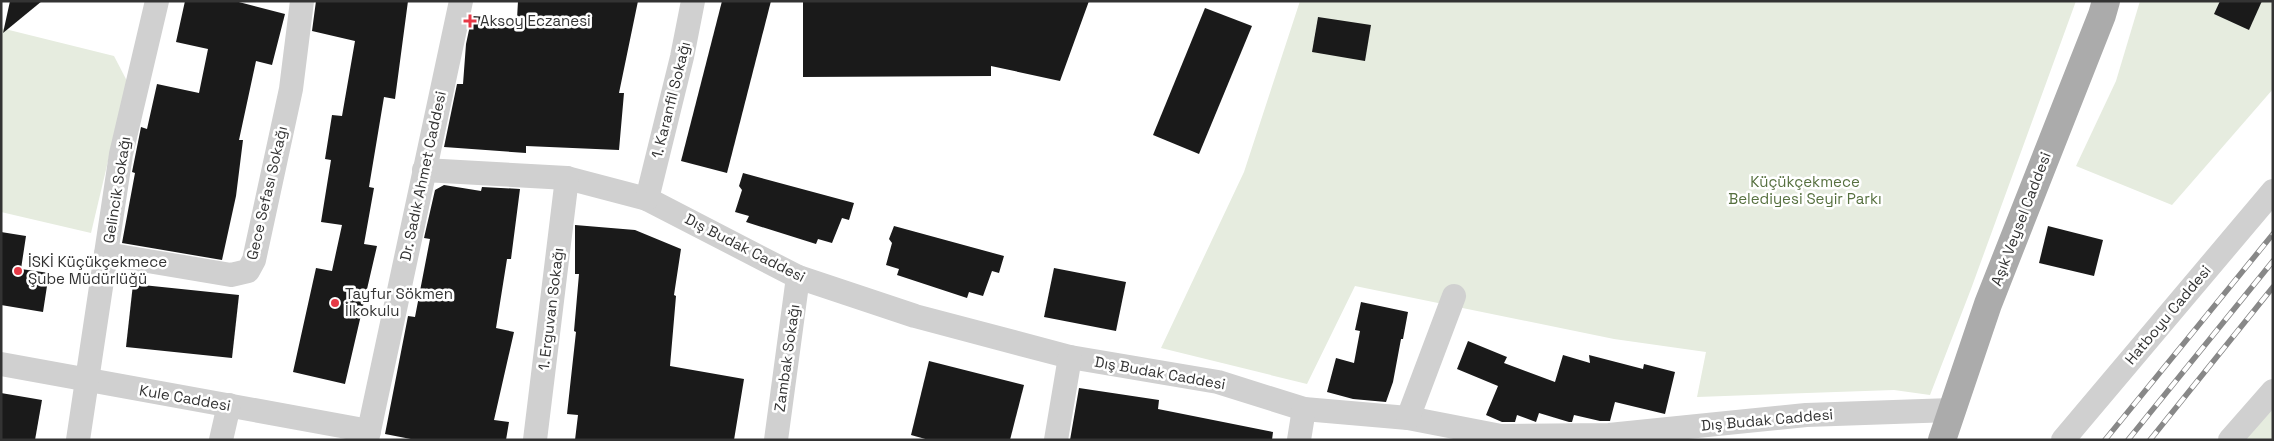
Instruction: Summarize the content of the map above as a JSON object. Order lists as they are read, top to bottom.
{
  "streets": {
    "main road": ["Aşık Veysel Caddesi"],
    "street": [
      "1. Karanfil Sokağı",
      "Dr. Sadık Ahmet Caddesi",
      "Gelincik Sokağı",
      "Gece Sefası Sokağı",
      "Dış Budak Caddesi",
      "1. Erguvan Sokağı",
      "Hatboyu Caddesi",
      "Zambak Sokağı",
      "Kule Caddesi"
    ]
  },
  "crossings": [
    ["1. Karanfil Sokağı", "Dış Budak Caddesi"],
    ["Dr. Sadık Ahmet Caddesi", "Dış Budak Caddesi"],
    ["Dr. Sadık Ahmet Caddesi", "Kule Caddesi"],
    ["Gelincik Sokağı", "Gece Sefası Sokağı"],
    ["Gelincik Sokağı", "Kule Caddesi"],
    ["Aşık Veysel Caddesi", "Dış Budak Caddesi"],
    ["Dış Budak Caddesi", "1. Erguvan Sokağı"],
    ["Dış Budak Caddesi", "Zambak Sokağı"]
  ],
  "parks": ["Küçükçekmece Belediyesi Seyir Parkı"],
  "places": {
    "health": ["Aksoy Eczanesi"],
    "other": ["İSKİ Küçükçekmece Şube Müdürlüğü", "Tayfur Sökmen İlkokulu"]
  }
}
